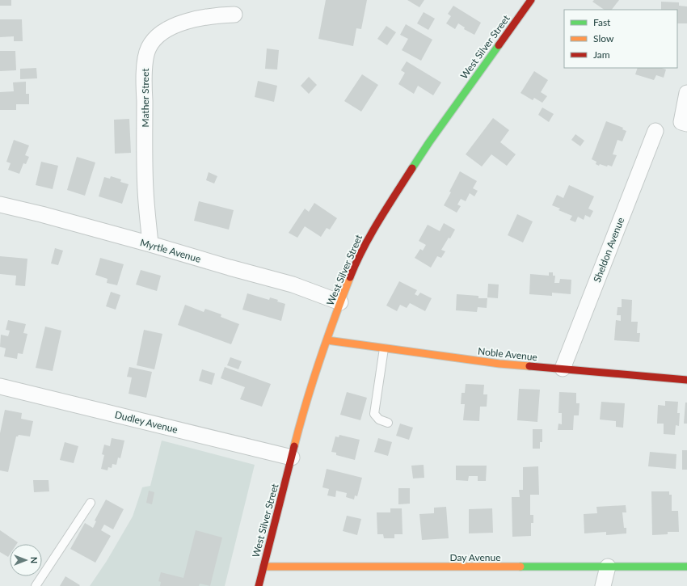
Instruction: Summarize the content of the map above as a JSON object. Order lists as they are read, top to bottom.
{
  "streets": {
    "street": [
      "West Silver Street",
      "Mather Street",
      "Sheldon Avenue",
      "Myrtle Avenue",
      "Noble Avenue",
      "Dudley Avenue",
      "Day Avenue"
    ]
  },
  "crossings": [
    ["West Silver Street", "Myrtle Avenue"],
    ["West Silver Street", "Noble Avenue"],
    ["West Silver Street", "Dudley Avenue"],
    ["West Silver Street", "Day Avenue"],
    ["Mather Street", "Myrtle Avenue"],
    ["Sheldon Avenue", "Noble Avenue"]
  ],
  "legend": ["Fast", "Slow", "Jam"],
  "north": "right"
}
